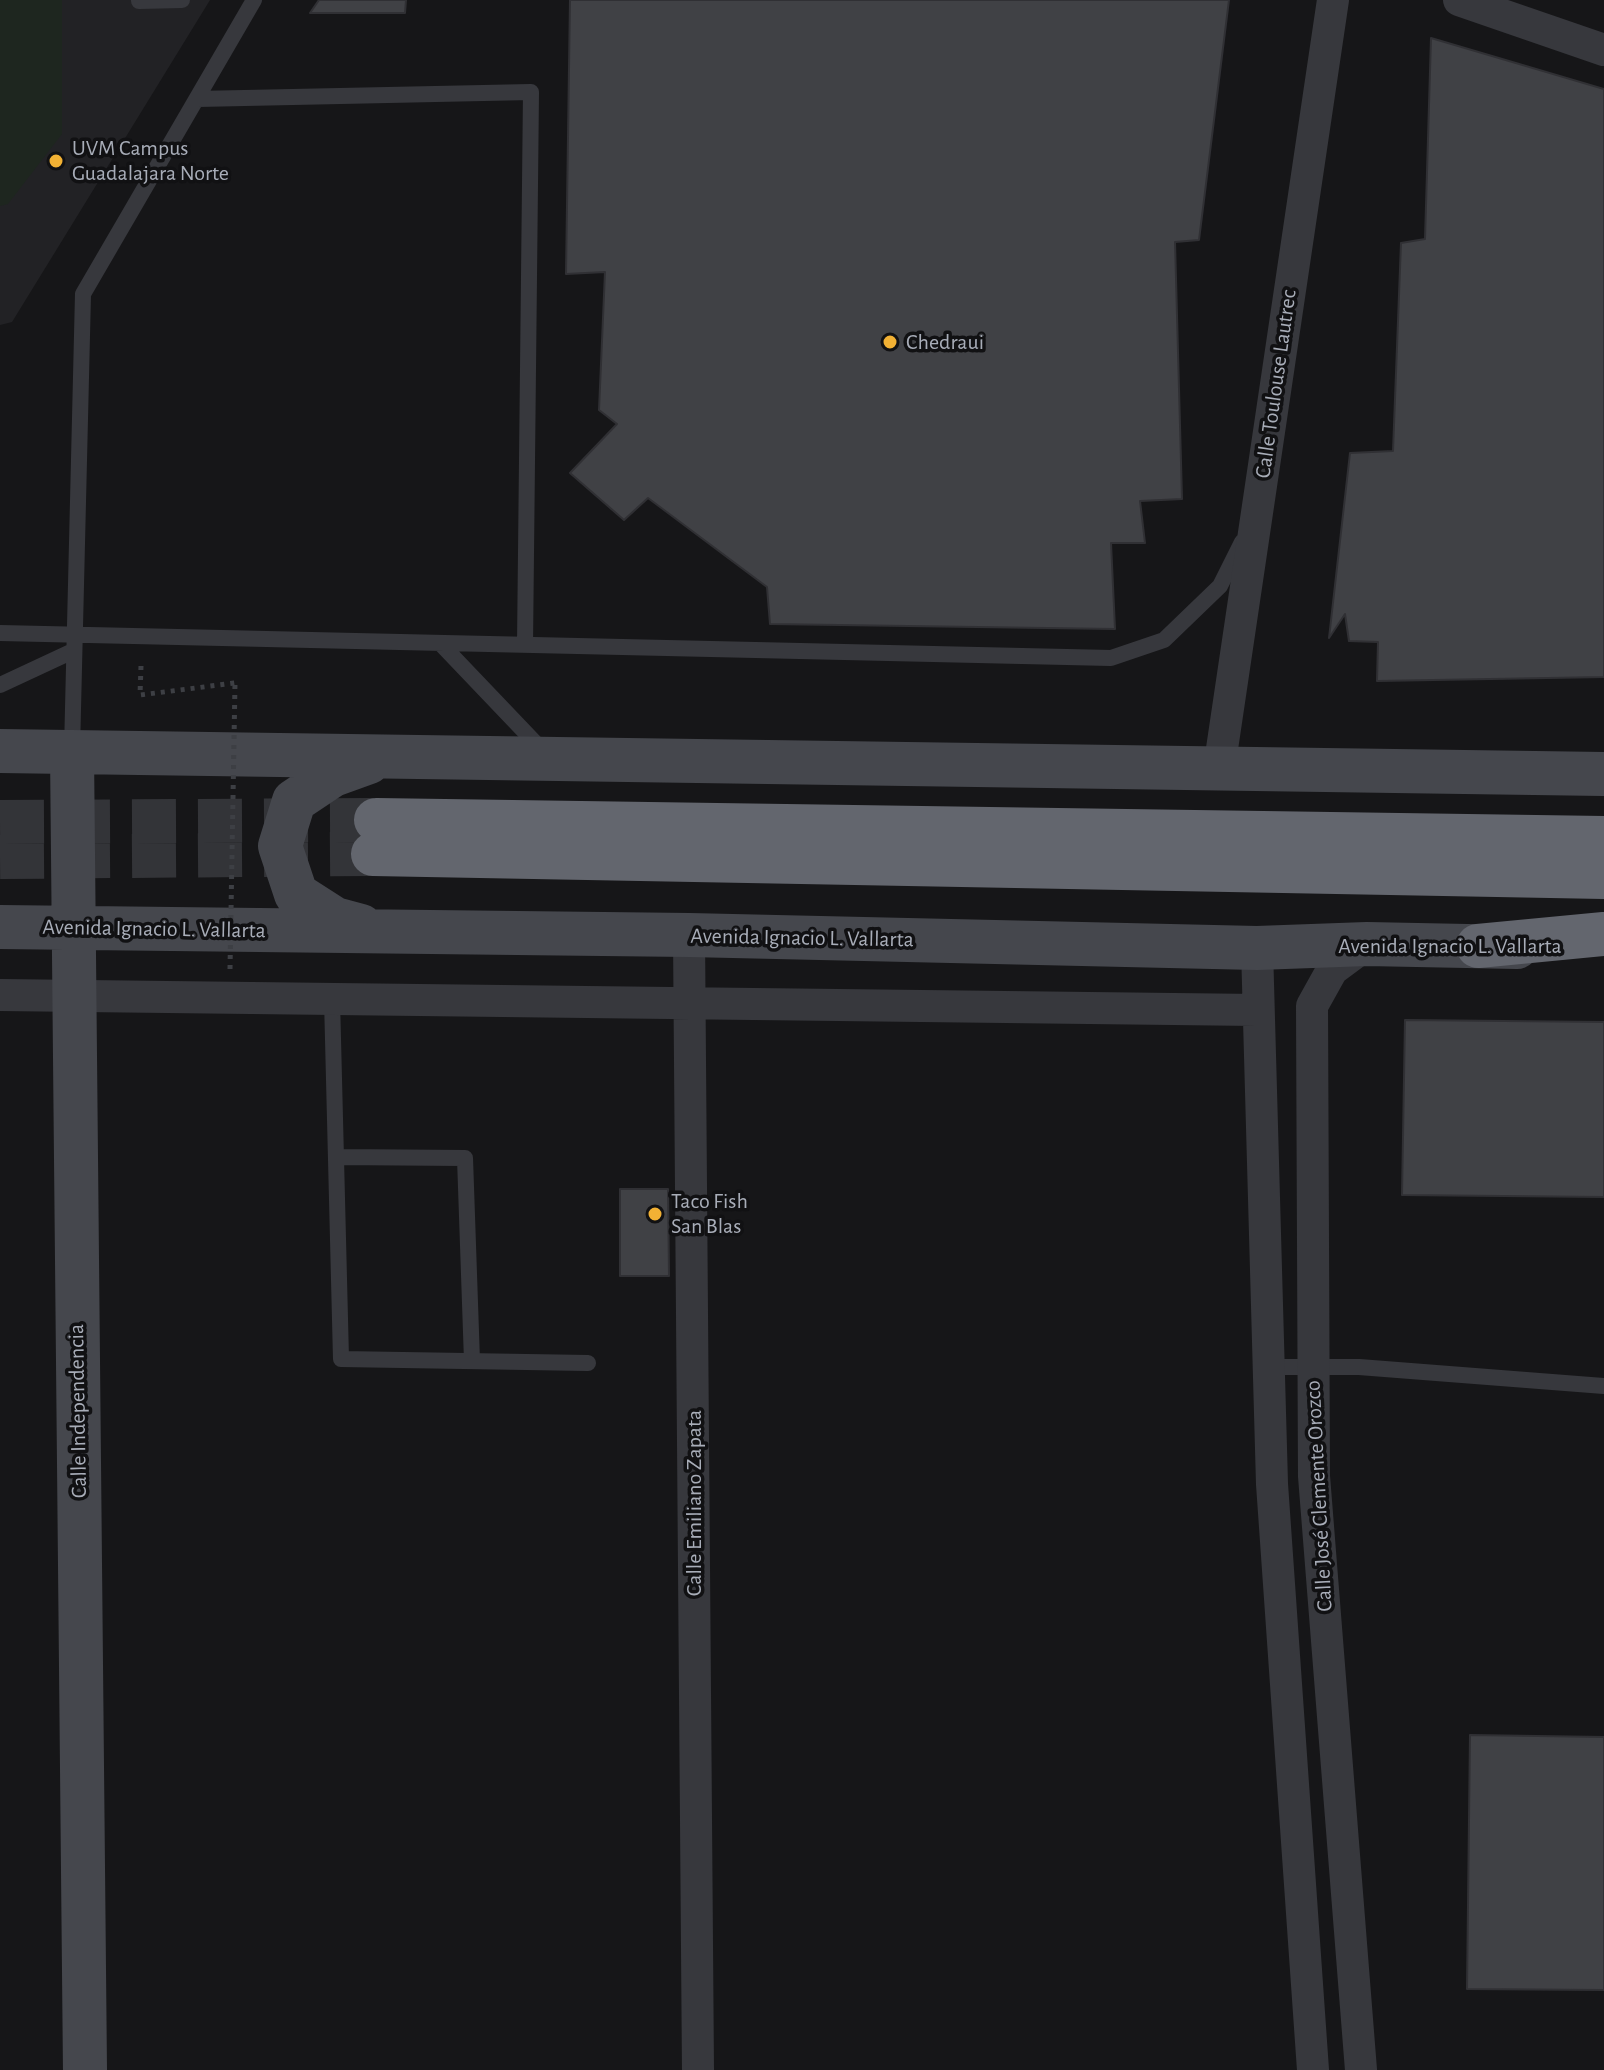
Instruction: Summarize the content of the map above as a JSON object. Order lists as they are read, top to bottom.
{
  "streets": {
    "street": [
      "Calle Toulouse Lautrec",
      "Avenida Ignacio L. Vallarta",
      "Calle Independencia",
      "Calle José Clemente Orozco",
      "Calle Emiliano Zapata"
    ]
  },
  "crossings": [
    ["Avenida Ignacio L. Vallarta", "Calle Independencia"],
    ["Avenida Ignacio L. Vallarta", "Calle José Clemente Orozco"],
    ["Avenida Ignacio L. Vallarta", "Calle Emiliano Zapata"]
  ],
  "places": ["UVM Campus Guadalajara Norte", "Chedraui", "Taco Fish San Blas"]
}
